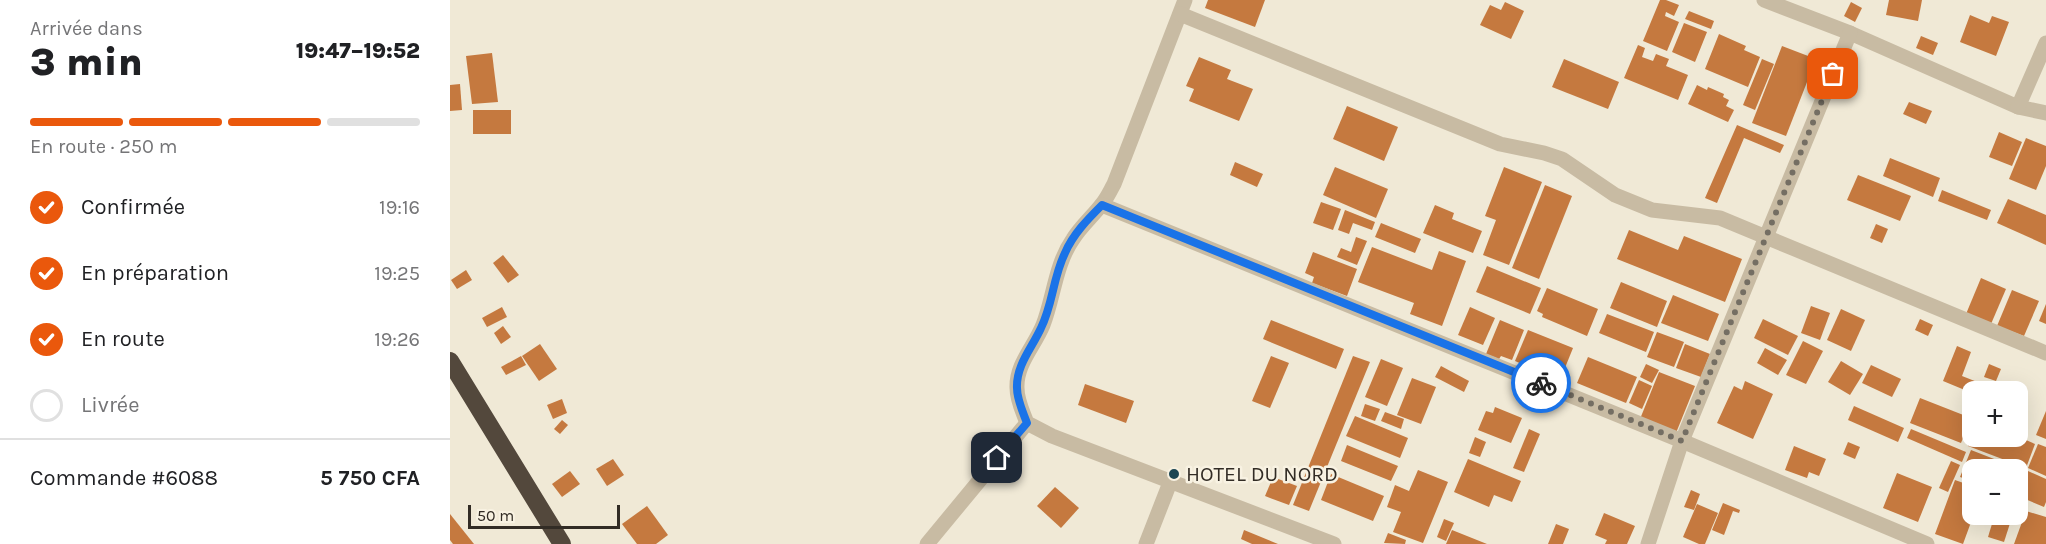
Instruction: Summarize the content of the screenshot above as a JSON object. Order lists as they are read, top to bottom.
{
  "places": ["HOTEL DU NORD"],
  "scale_bar": "50 m",
  "page": {
    "heading": ["3 min", "Arrivée dans", "19:47–19:52"],
    "panel": ["Commande #6088", "5 750 CFA"],
    "bar": "En route · 250 m",
    "list": [
      ["Confirmée", "19:16"],
      ["En préparation", "19:25"],
      ["En route", "19:26"],
      "Livrée"
    ],
    "map_buttons": ["+", "−"],
    "scale": "50 m"
  }
}
